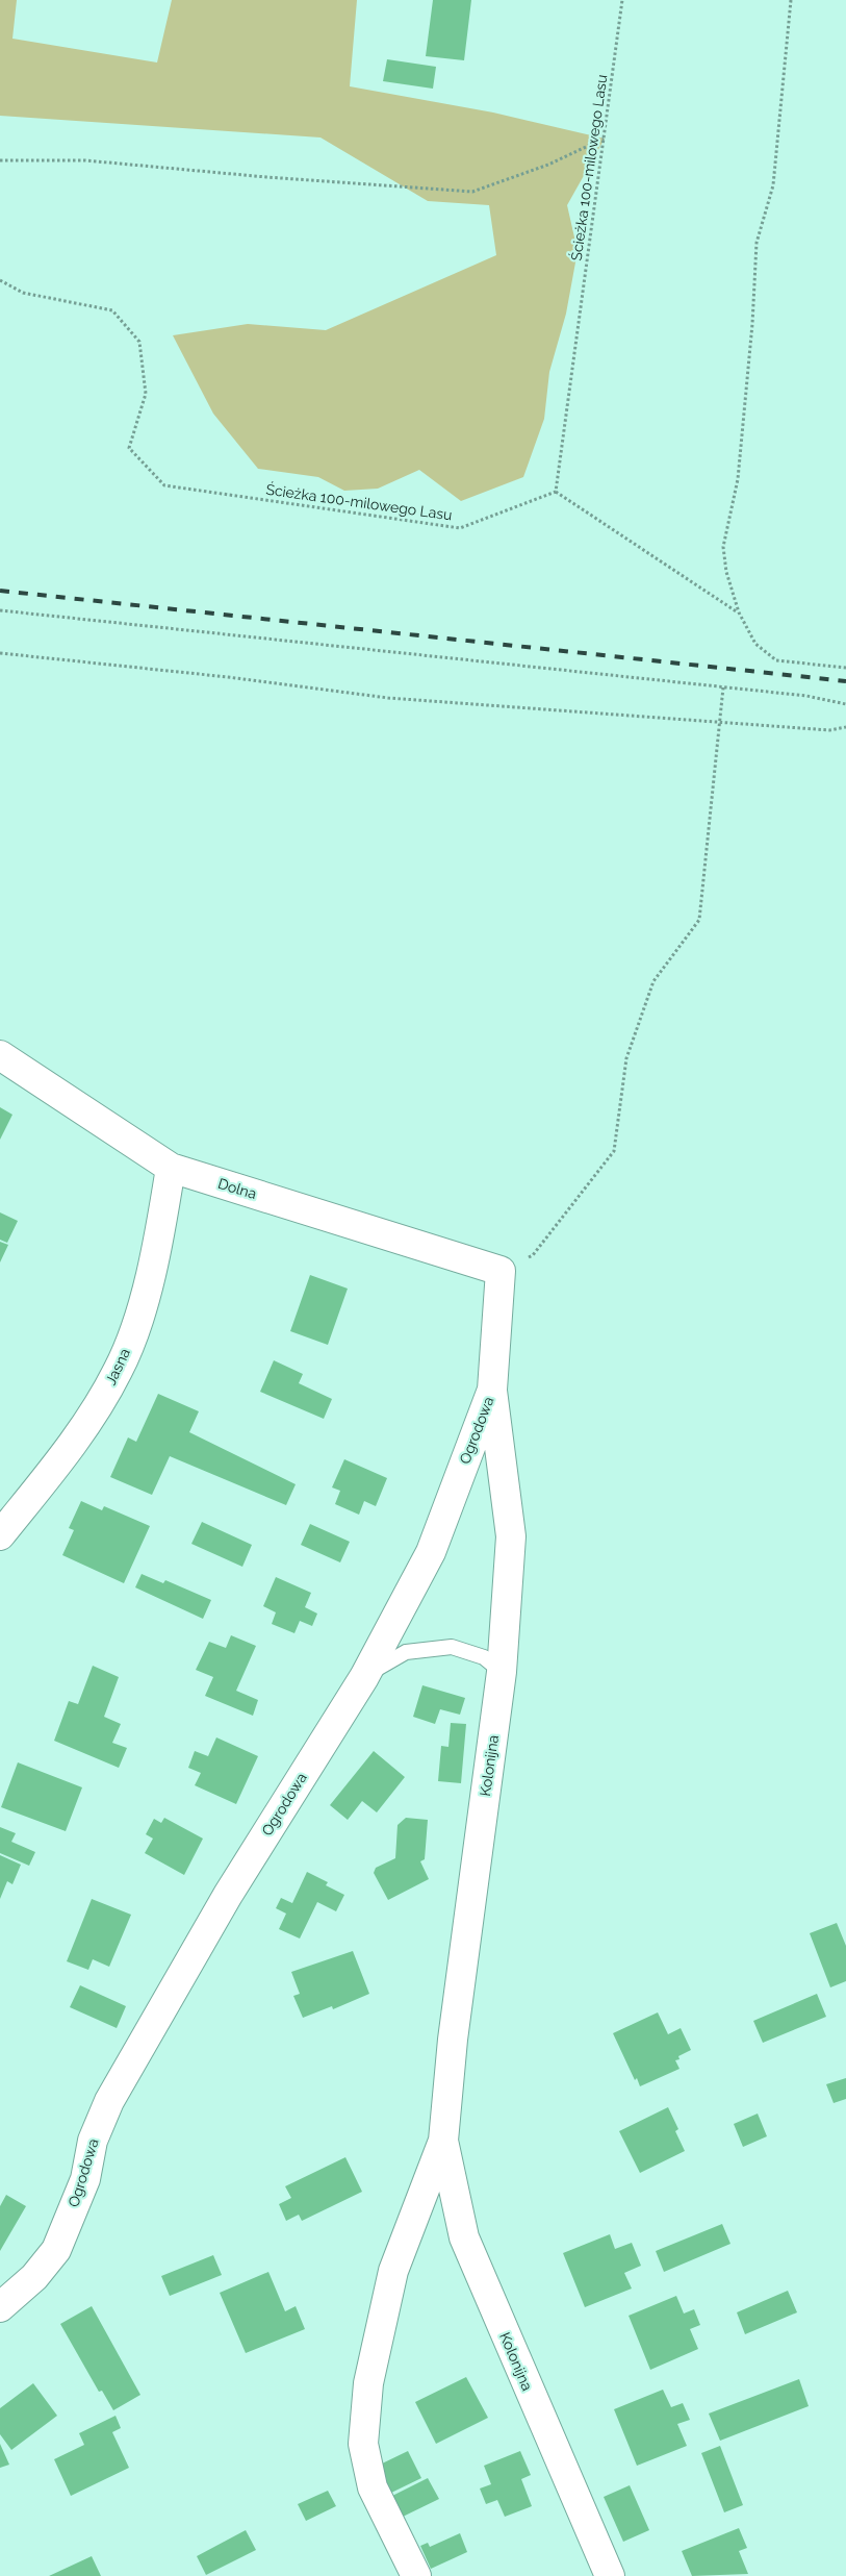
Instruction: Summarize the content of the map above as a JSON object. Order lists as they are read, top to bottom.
{
  "streets": {
    "street": [
      "Dolna",
      "Jasna",
      "Ogrodowa",
      "Kolonijna"
    ],
    "path": ["Ścieżka 100-milowego Lasu"]
  },
  "crossings": [
    ["Dolna", "Jasna"],
    ["Dolna", "Ogrodowa"],
    ["Ogrodowa", "Kolonijna"]
  ]
}
